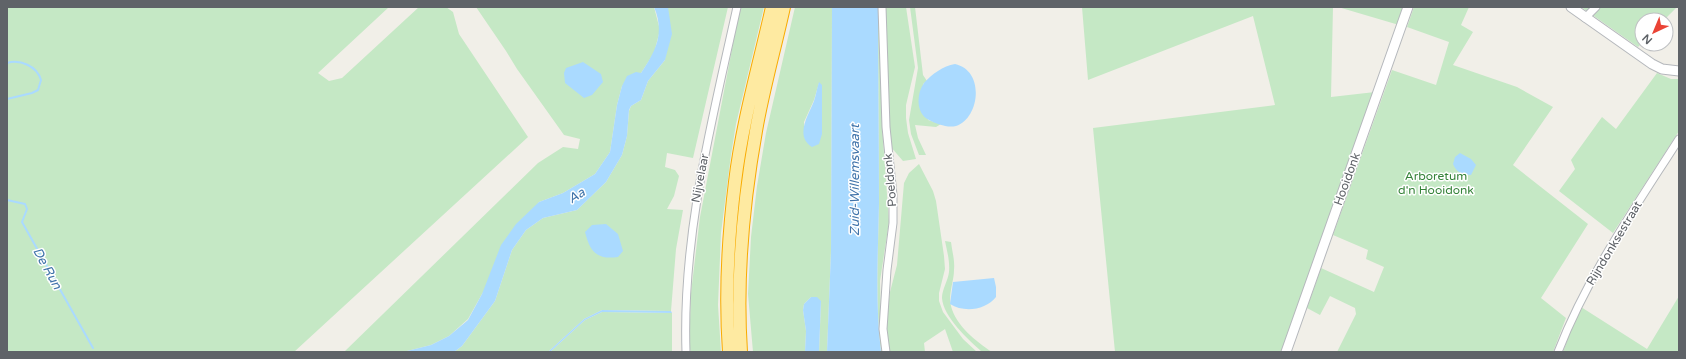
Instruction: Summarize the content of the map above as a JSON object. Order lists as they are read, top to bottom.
{
  "streets": {
    "street": [
      "Nijvelaar",
      "Hooidonk",
      "Poeldonk",
      "Rijndonksestraat"
    ]
  },
  "water": ["Zuid-Willemsvaart", "Aa", "De Run"],
  "parks": ["Arboretum d'n Hooidonk"],
  "north": "bottom left"
}
